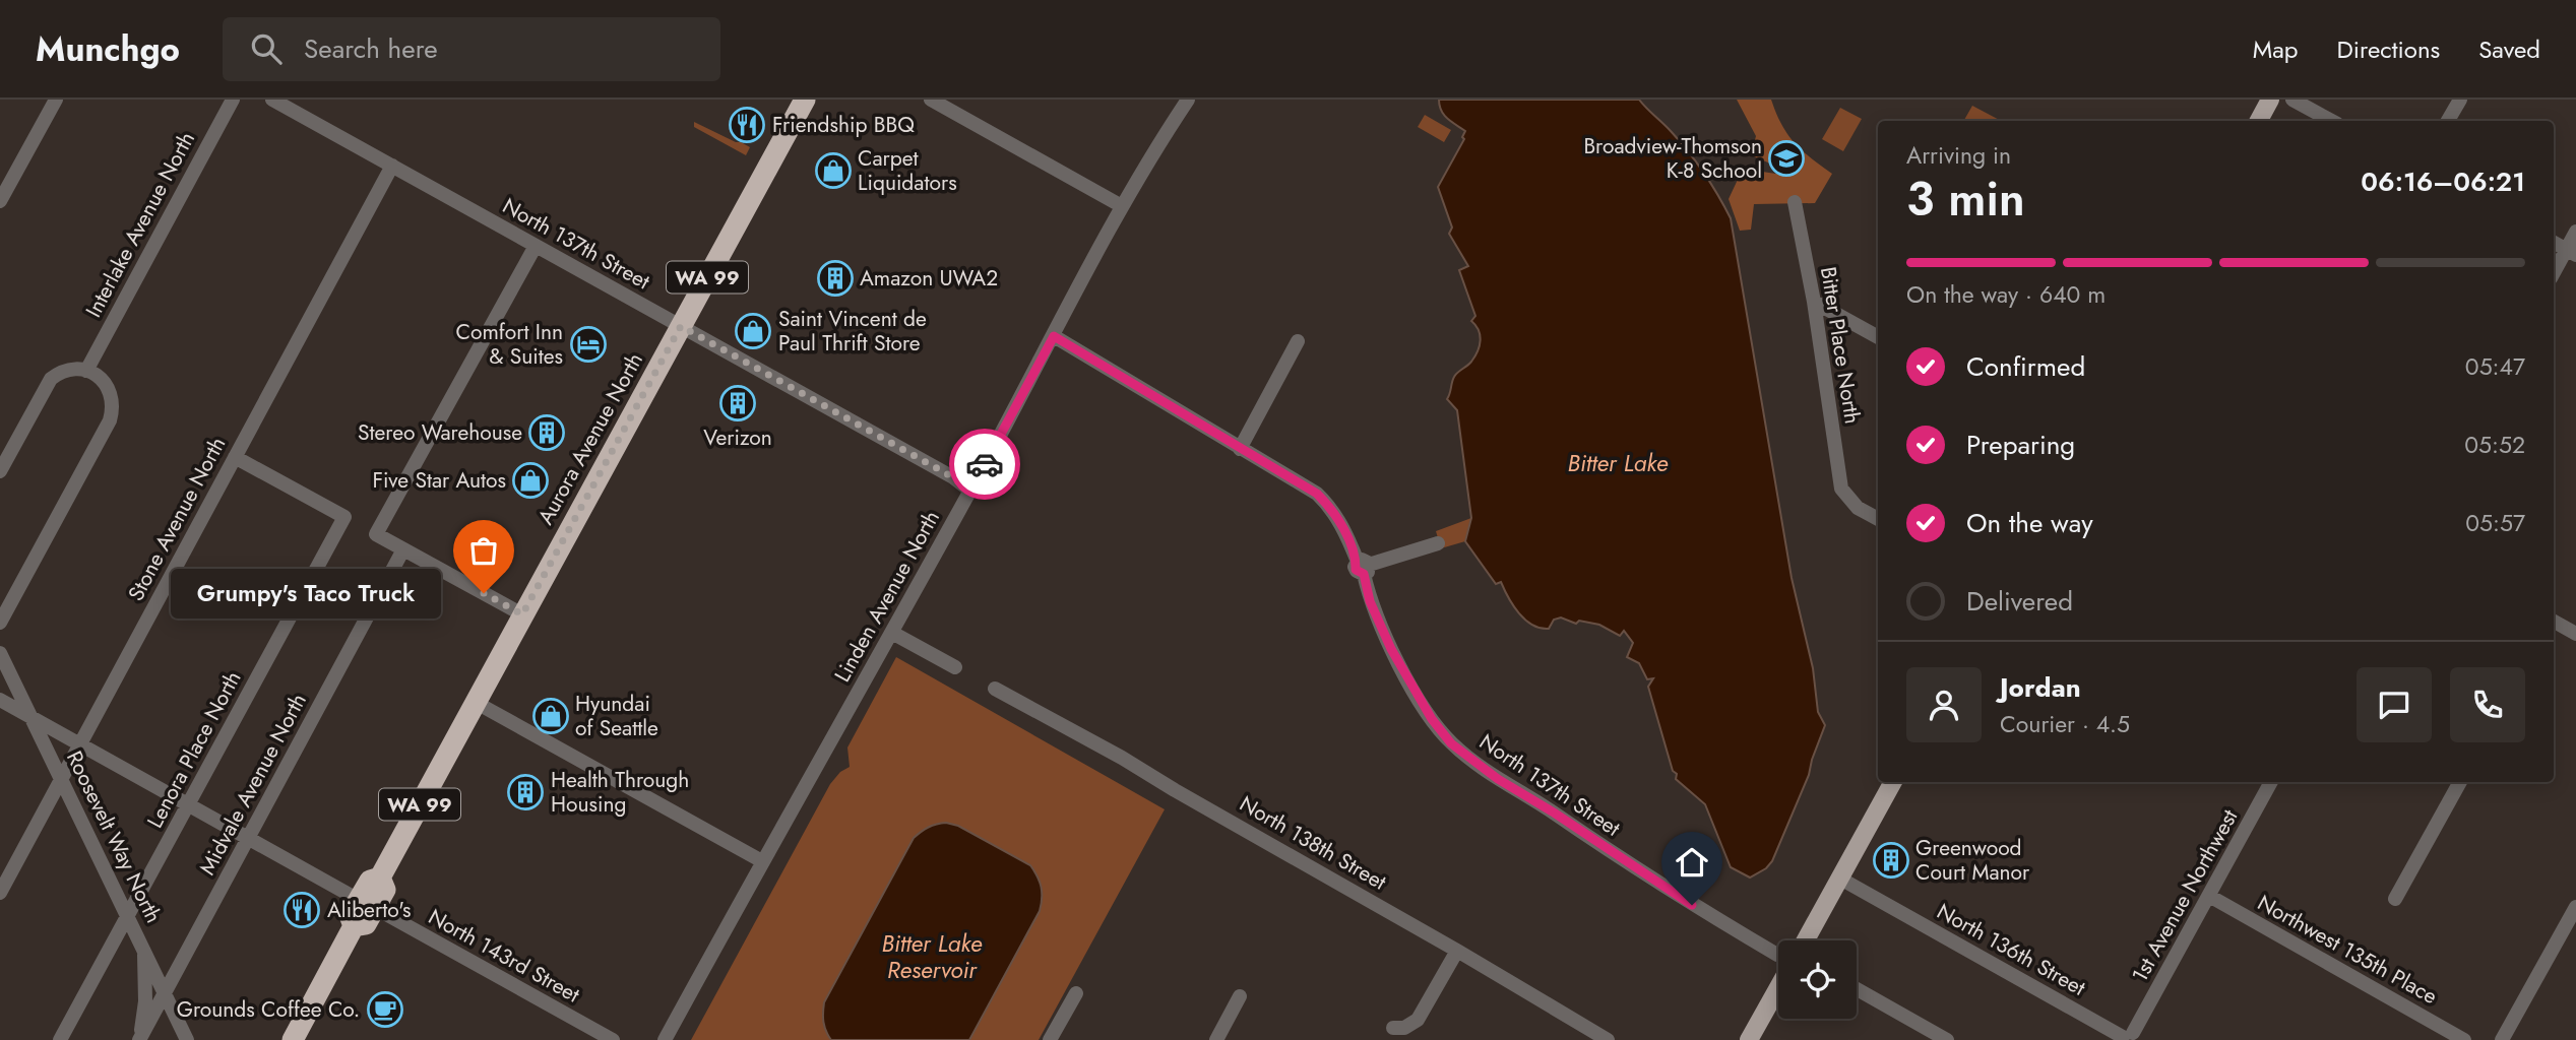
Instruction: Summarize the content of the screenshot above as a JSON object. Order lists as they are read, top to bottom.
{
  "streets": {
    "highway": ["WA 99", "Aurora Avenue North"],
    "street": [
      "Interlake Avenue North",
      "North 137th Street",
      "Bitter Place North",
      "Stone Avenue North",
      "Linden Avenue North",
      "Lenora Place North",
      "Midvale Avenue North",
      "Roosevelt Way North",
      "North 138th Street",
      "1st Avenue Northwest",
      "North 136th Street",
      "Northwest 135th Place",
      "North 143rd Street"
    ]
  },
  "crossings": [
    ["North 137th Street", "Aurora Avenue North"],
    ["North 137th Street", "Stone Avenue North"],
    ["North 137th Street", "Linden Avenue North"],
    ["Aurora Avenue North", "North 143rd Street"],
    ["Stone Avenue North", "Lenora Place North"],
    ["Stone Avenue North", "Roosevelt Way North"],
    ["Stone Avenue North", "North 143rd Street"],
    ["Lenora Place North", "Roosevelt Way North"],
    ["Lenora Place North", "North 143rd Street"],
    ["Midvale Avenue North", "Roosevelt Way North"],
    ["Midvale Avenue North", "North 143rd Street"],
    ["Roosevelt Way North", "North 143rd Street"],
    ["1st Avenue Northwest", "North 136th Street"],
    ["1st Avenue Northwest", "Northwest 135th Place"]
  ],
  "water": ["Bitter Lake", "Bitter Lake Reservoir"],
  "places": {
    "restaurant": ["Friendship BBQ", "Aliberto's"],
    "school or university": ["Broadview-Thomson K-8 School"],
    "shop": [
      "Carpet Liquidators",
      "Saint Vincent de Paul Thrift Store",
      "Five Star Autos",
      "Hyundai of Seattle"
    ],
    "building": [
      "Amazon UWA2",
      "Verizon",
      "Stereo Warehouse",
      "Health Through Housing",
      "Greenwood Court Manor"
    ],
    "hotel": ["Comfort Inn & Suites"],
    "other": ["Grumpy's Taco Truck"],
    "cafe": ["Grounds Coffee Co."]
  },
  "page": {
    "header": "Munchgo",
    "search": "Search here",
    "nav": ["Map", "Directions", "Saved"],
    "heading": ["3 min", "Arriving in", "06:16–06:21"],
    "panel": ["Jordan", "Courier · 4.5"],
    "bar": "On the way · 640 m",
    "list": [
      ["Confirmed", "05:47"],
      ["Preparing", "05:52"],
      ["On the way", "05:57"],
      "Delivered"
    ],
    "bubble": "Grumpy's Taco Truck"
  }
}
